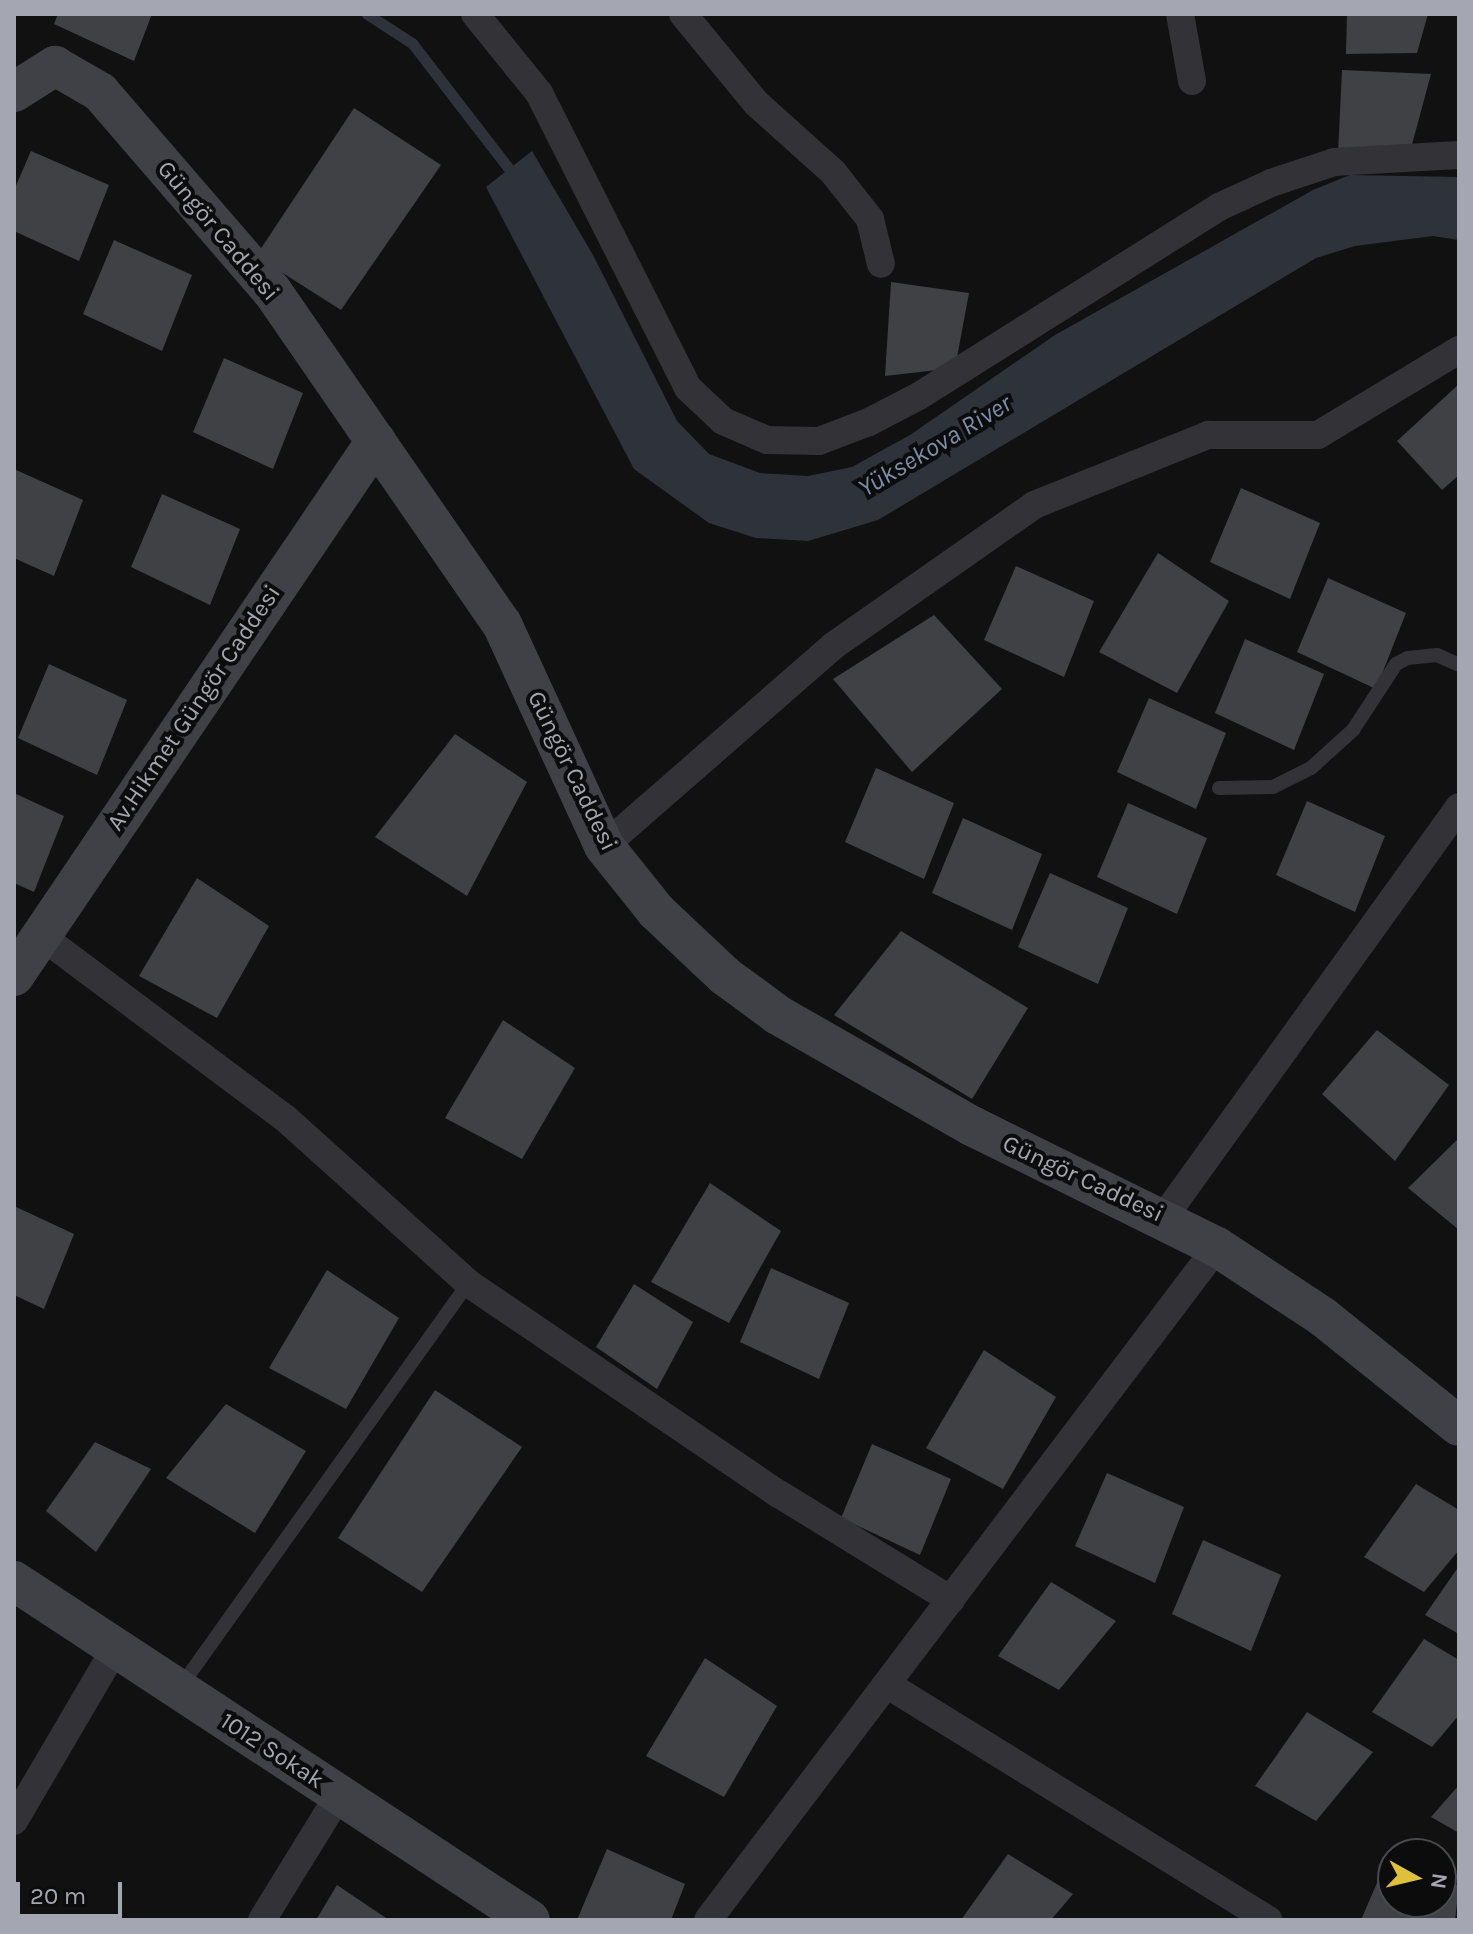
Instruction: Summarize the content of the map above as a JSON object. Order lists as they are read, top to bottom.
{
  "streets": {
    "street": ["Güngör Caddesi", "Av.Hikmet Güngör Caddesi", "1012 Sokak"]
  },
  "crossings": [
    ["Güngör Caddesi", "Av.Hikmet Güngör Caddesi"]
  ],
  "water": ["Yüksekova River"],
  "scale_bar": "20 m",
  "north": "right"
}
